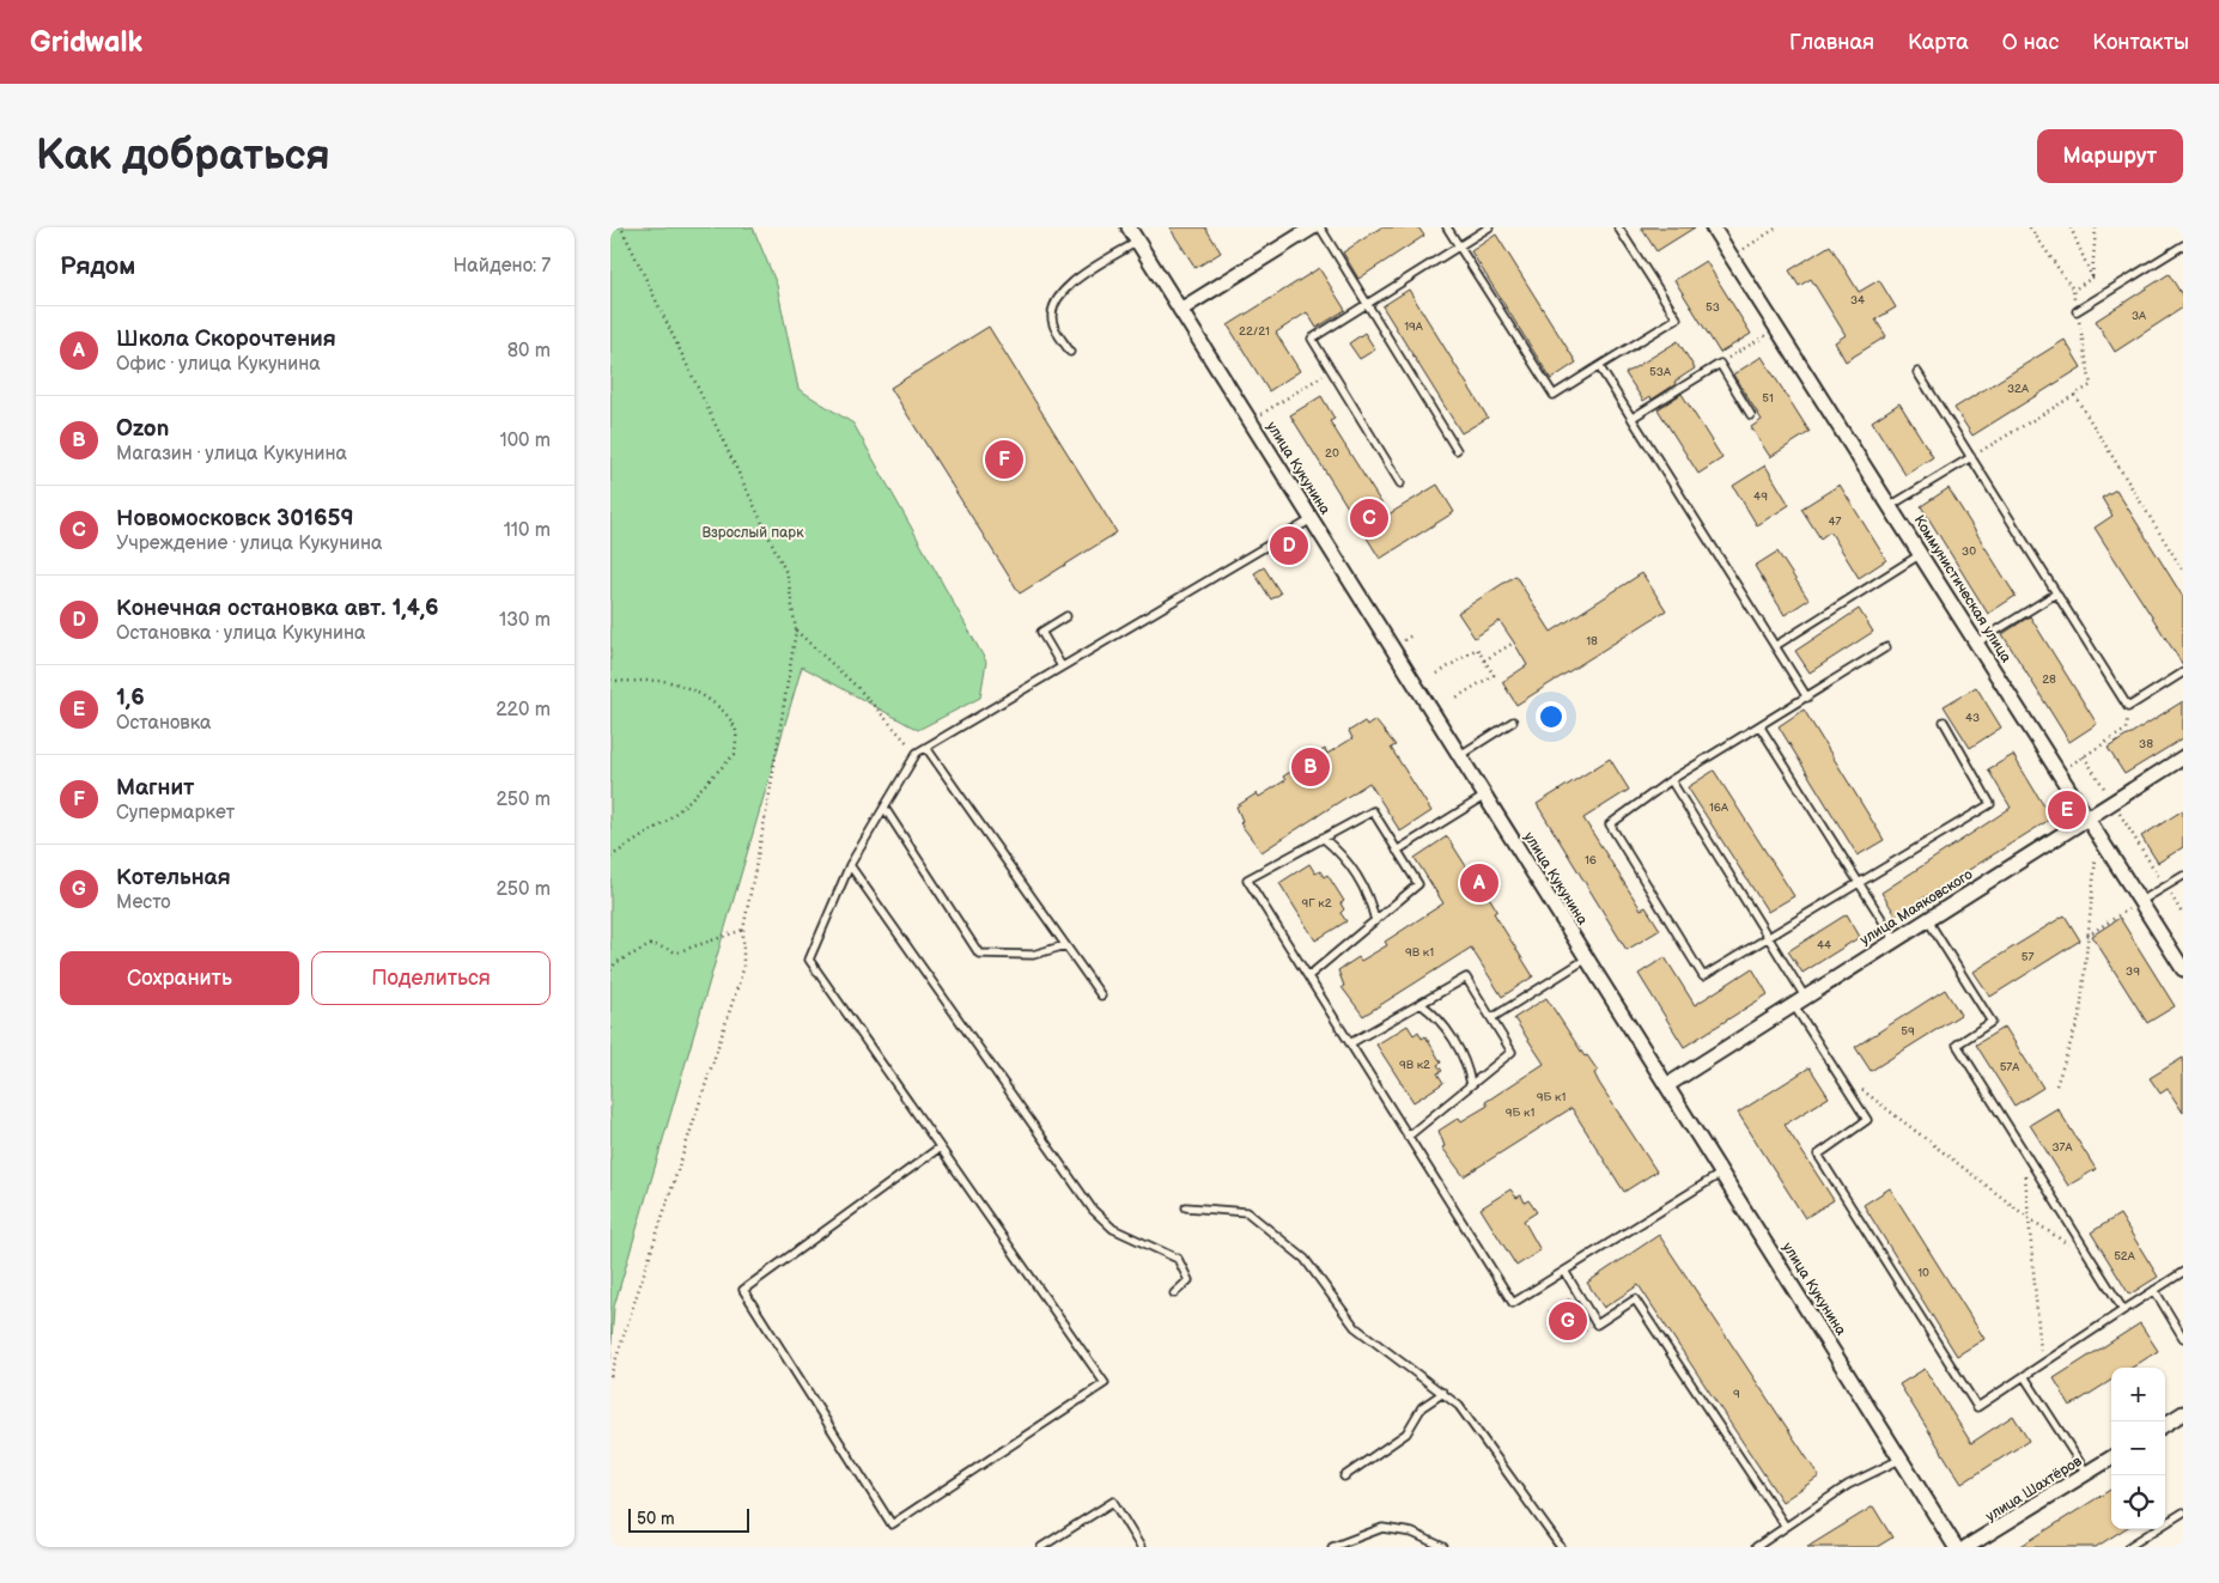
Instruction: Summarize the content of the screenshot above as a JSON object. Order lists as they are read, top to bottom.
{
  "streets": {
    "street": [
      "улица Кукунина",
      "Коммунистическая улица",
      "улица Маяковского",
      "улица Шахтёров"
    ]
  },
  "crossings": [
    ["улица Кукунина", "улица Маяковского"],
    ["Коммунистическая улица", "улица Маяковского"]
  ],
  "parks": ["Взрослый парк"],
  "house_numbers": [
    "34",
    "53",
    "3А",
    "19А",
    "22/21",
    "53А",
    "32А",
    "51",
    "20",
    "49",
    "47",
    "30",
    "18",
    "28",
    "43",
    "38",
    "16А",
    "16",
    "9Г к2",
    "44",
    "9В к1",
    "57",
    "39",
    "59",
    "9В к2",
    "57А",
    "9Б к1",
    "9Б к1",
    "37А",
    "52А",
    "10",
    "9"
  ],
  "scale_bar": "50 m",
  "page": {
    "header": "Gridwalk",
    "nav": [
      "Главная",
      "Карта",
      "О нас",
      "Контакты"
    ],
    "buttons": [
      "Маршрут",
      ["Сохранить", "Поделиться"]
    ],
    "title": "Как добраться",
    "heading": ["Рядом", "Найдено: 7"],
    "list": [
      {
        "mark": "A",
        "name": "Школа Скорочтения",
        "note": "Офис · улица Кукунина",
        "value": "80 m"
      },
      {
        "mark": "B",
        "name": "Ozon",
        "note": "Магазин · улица Кукунина",
        "value": "100 m"
      },
      {
        "mark": "C",
        "name": "Новомосковск 301659",
        "note": "Учреждение · улица Кукунина",
        "value": "110 m"
      },
      {
        "mark": "D",
        "name": "Конечная остановка авт. 1,4,6",
        "note": "Остановка · улица Кукунина",
        "value": "130 m"
      },
      {
        "mark": "E",
        "name": "1,6",
        "note": "Остановка",
        "value": "220 m"
      },
      {
        "mark": "F",
        "name": "Магнит",
        "note": "Супермаркет",
        "value": "250 m"
      },
      {
        "mark": "G",
        "name": "Котельная",
        "note": "Место",
        "value": "250 m"
      }
    ],
    "pins": [
      "F",
      "C",
      "D",
      "B",
      "E",
      "A",
      "G"
    ],
    "map_buttons": ["+", "−"],
    "scale": "50 m"
  }
}
